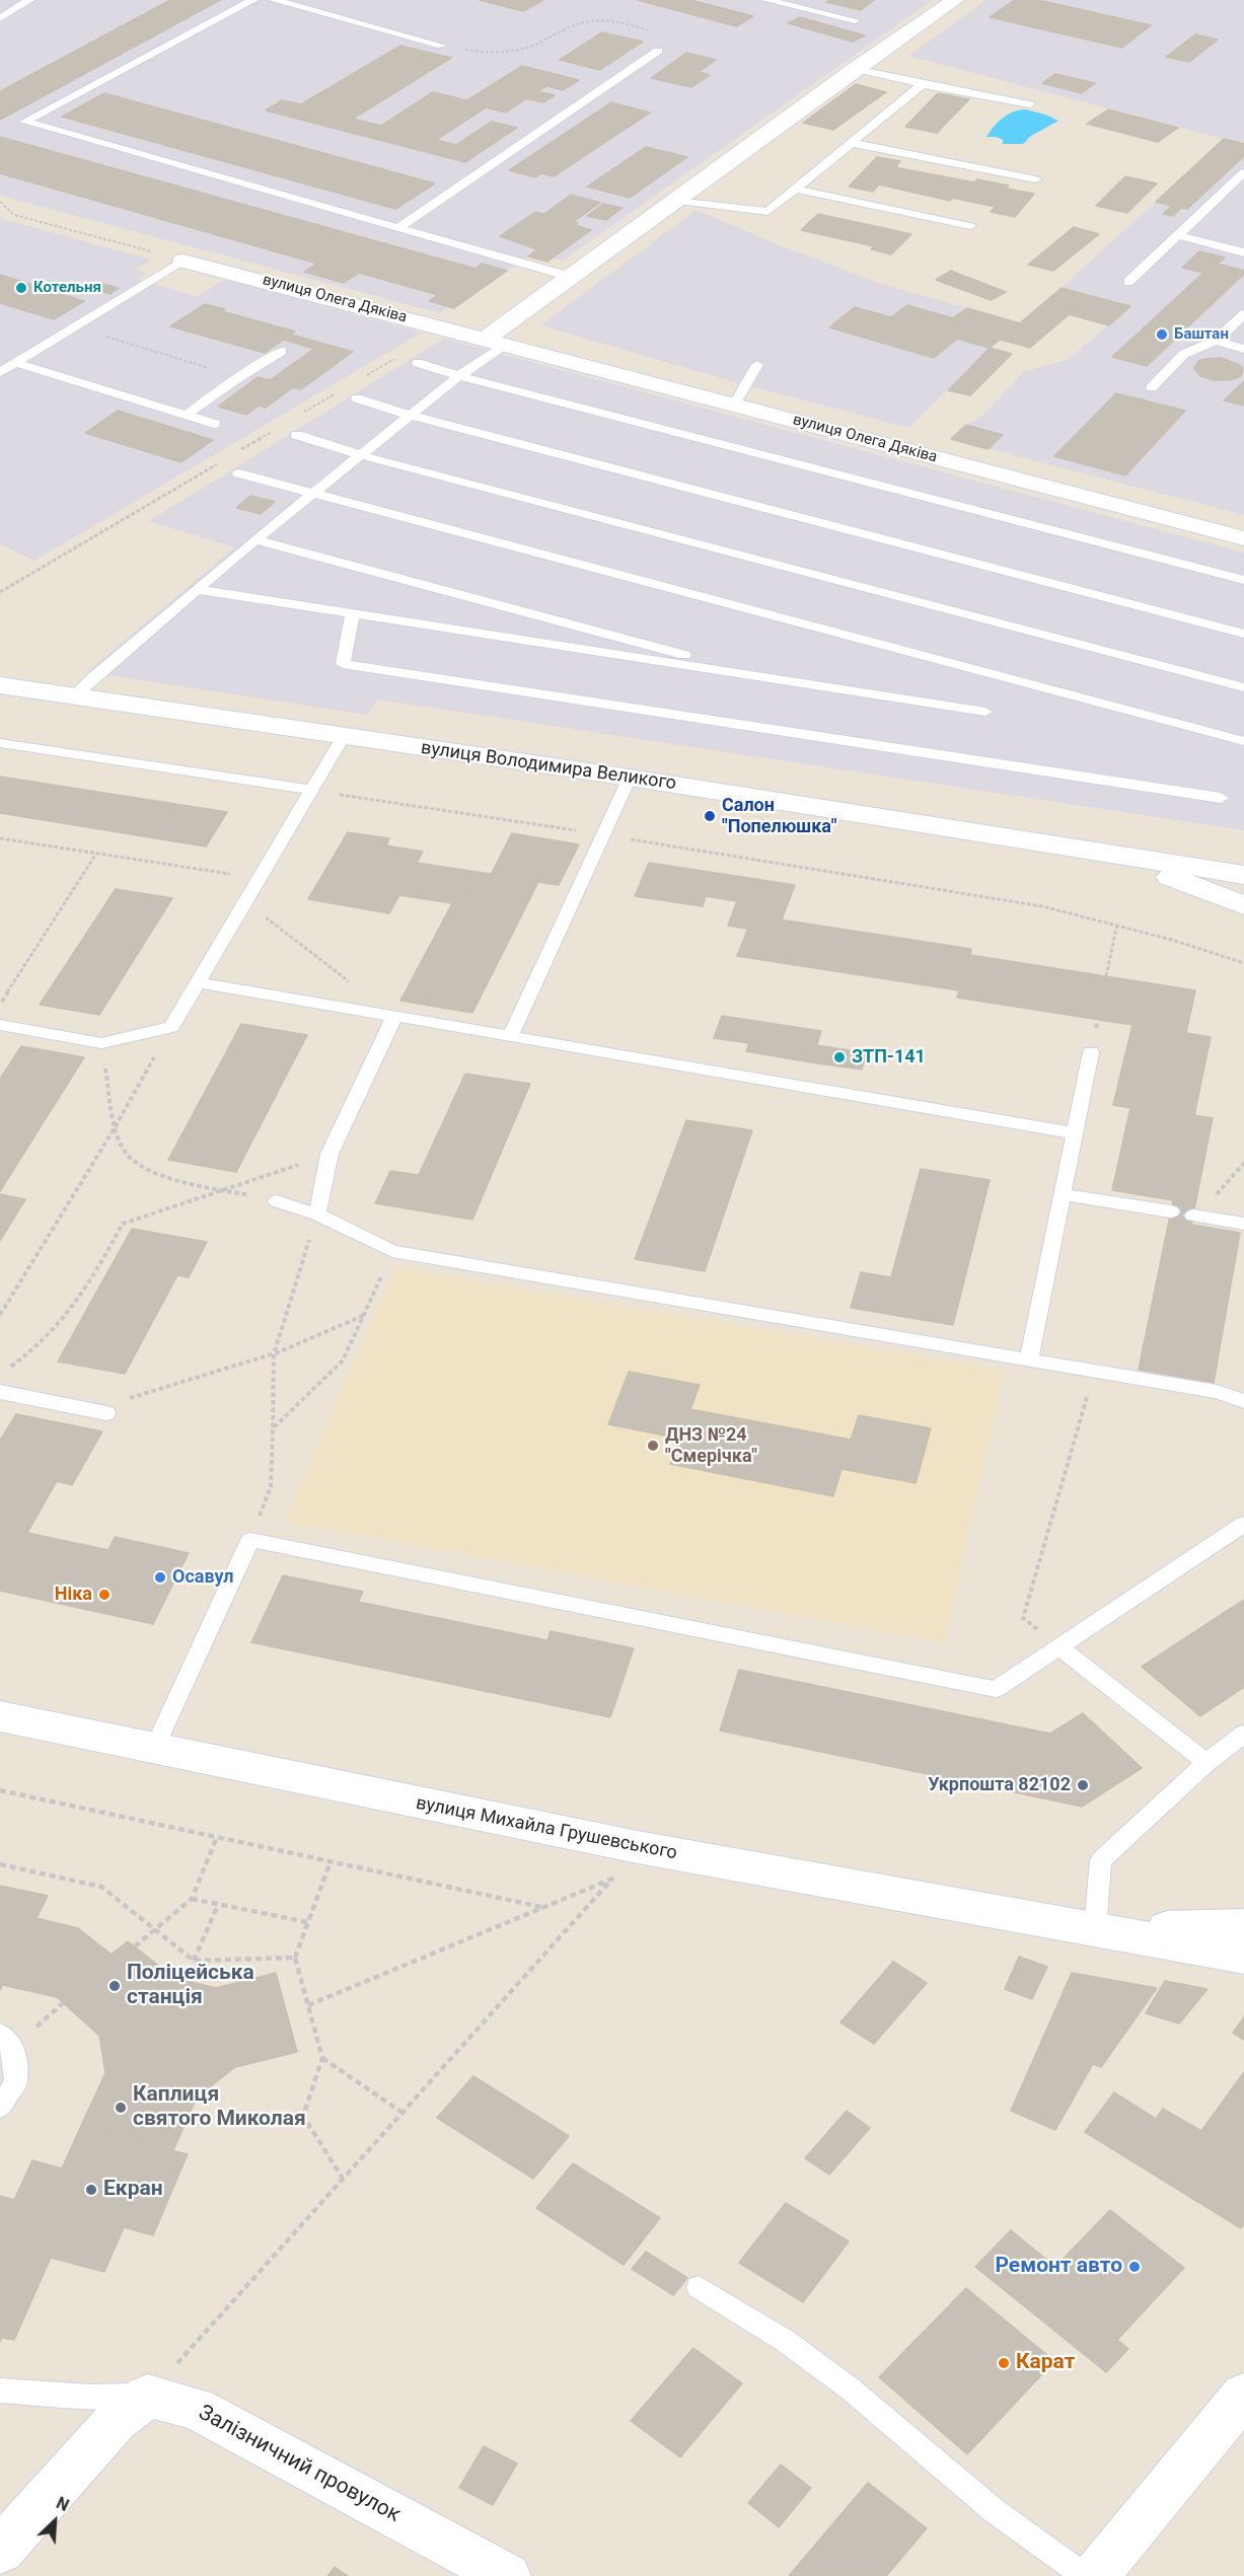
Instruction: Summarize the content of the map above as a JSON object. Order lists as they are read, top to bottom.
{
  "streets": {
    "street": [
      "вулиця Олега Дяківа",
      "вулиця Володимира Великого",
      "вулиця Михайла Грушевського",
      "Залізничний провулок"
    ]
  },
  "places": [
    "Котельня",
    "Баштан",
    "Салон \"Попелюшка\"",
    "ЗТП-141",
    "ДНЗ №24 \"Смерічка\"",
    "Осавул",
    "Ніка",
    "Укрпошта 82102",
    "Поліцейська станція",
    "Каплиця святого Миколая",
    "Екран",
    "Ремонт авто",
    "Карат"
  ],
  "north": "top right"
}
